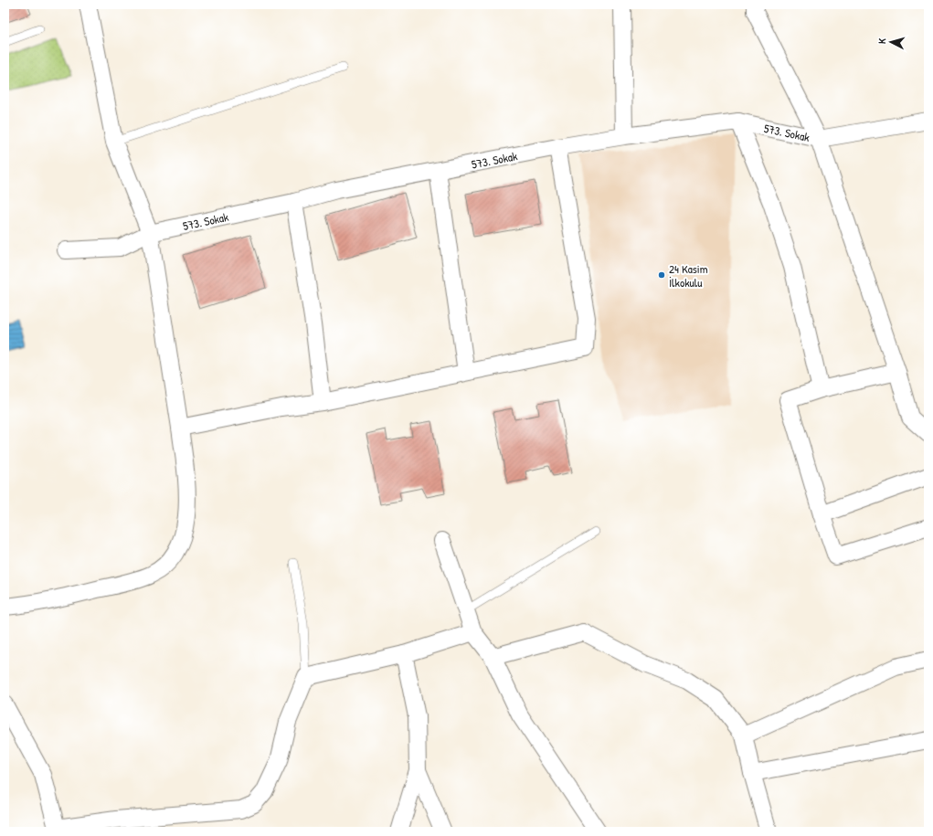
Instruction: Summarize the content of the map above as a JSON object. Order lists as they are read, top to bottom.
{
  "streets": {
    "street": ["573. Sokak"]
  },
  "places": ["24 Kasim İlkokulu"],
  "north": "left"
}
